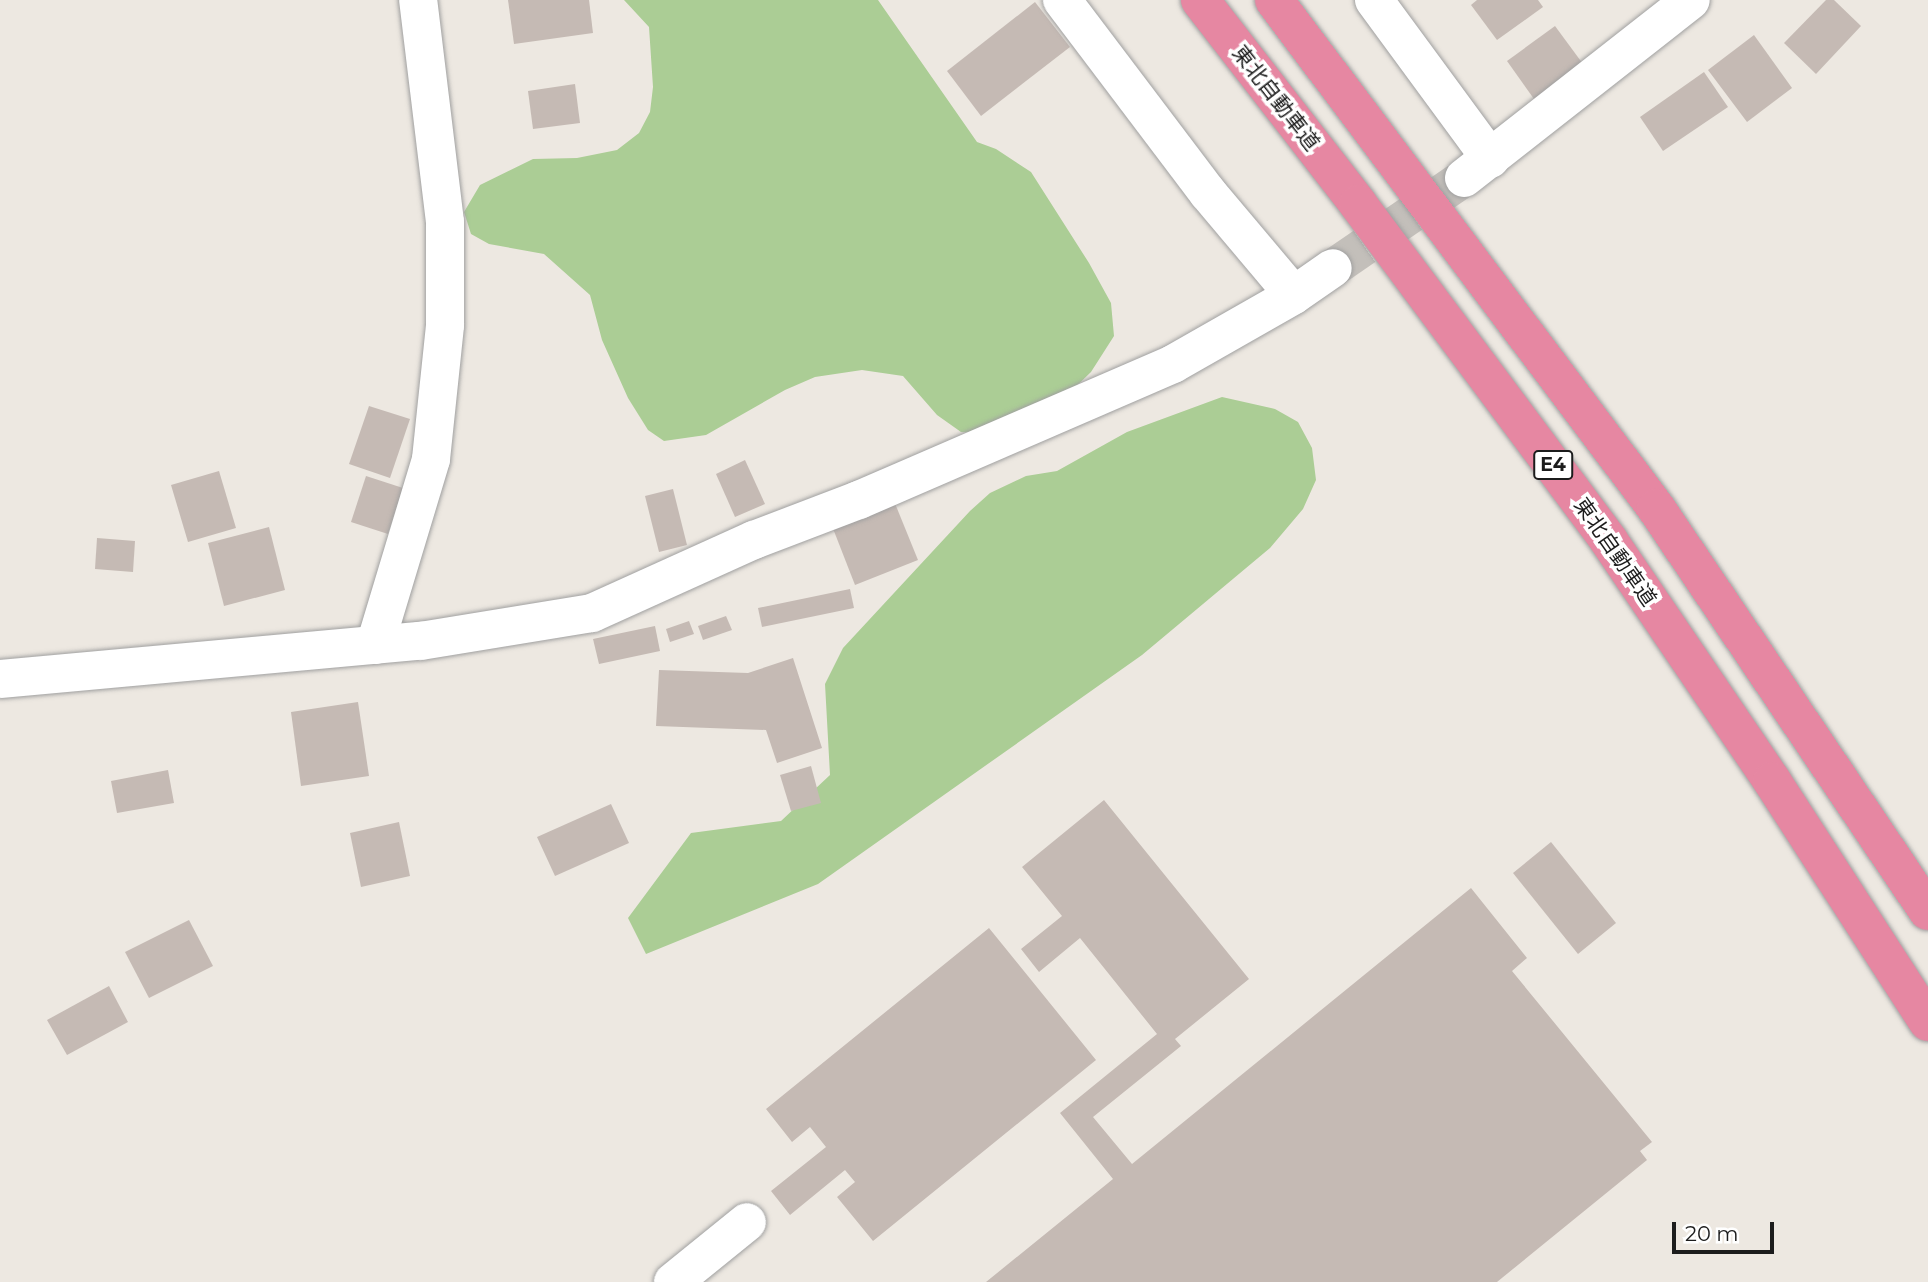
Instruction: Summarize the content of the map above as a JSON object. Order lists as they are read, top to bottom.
{
  "streets": {
    "highway": ["東北自動車道", "E4"]
  },
  "scale_bar": "20 m"
}
